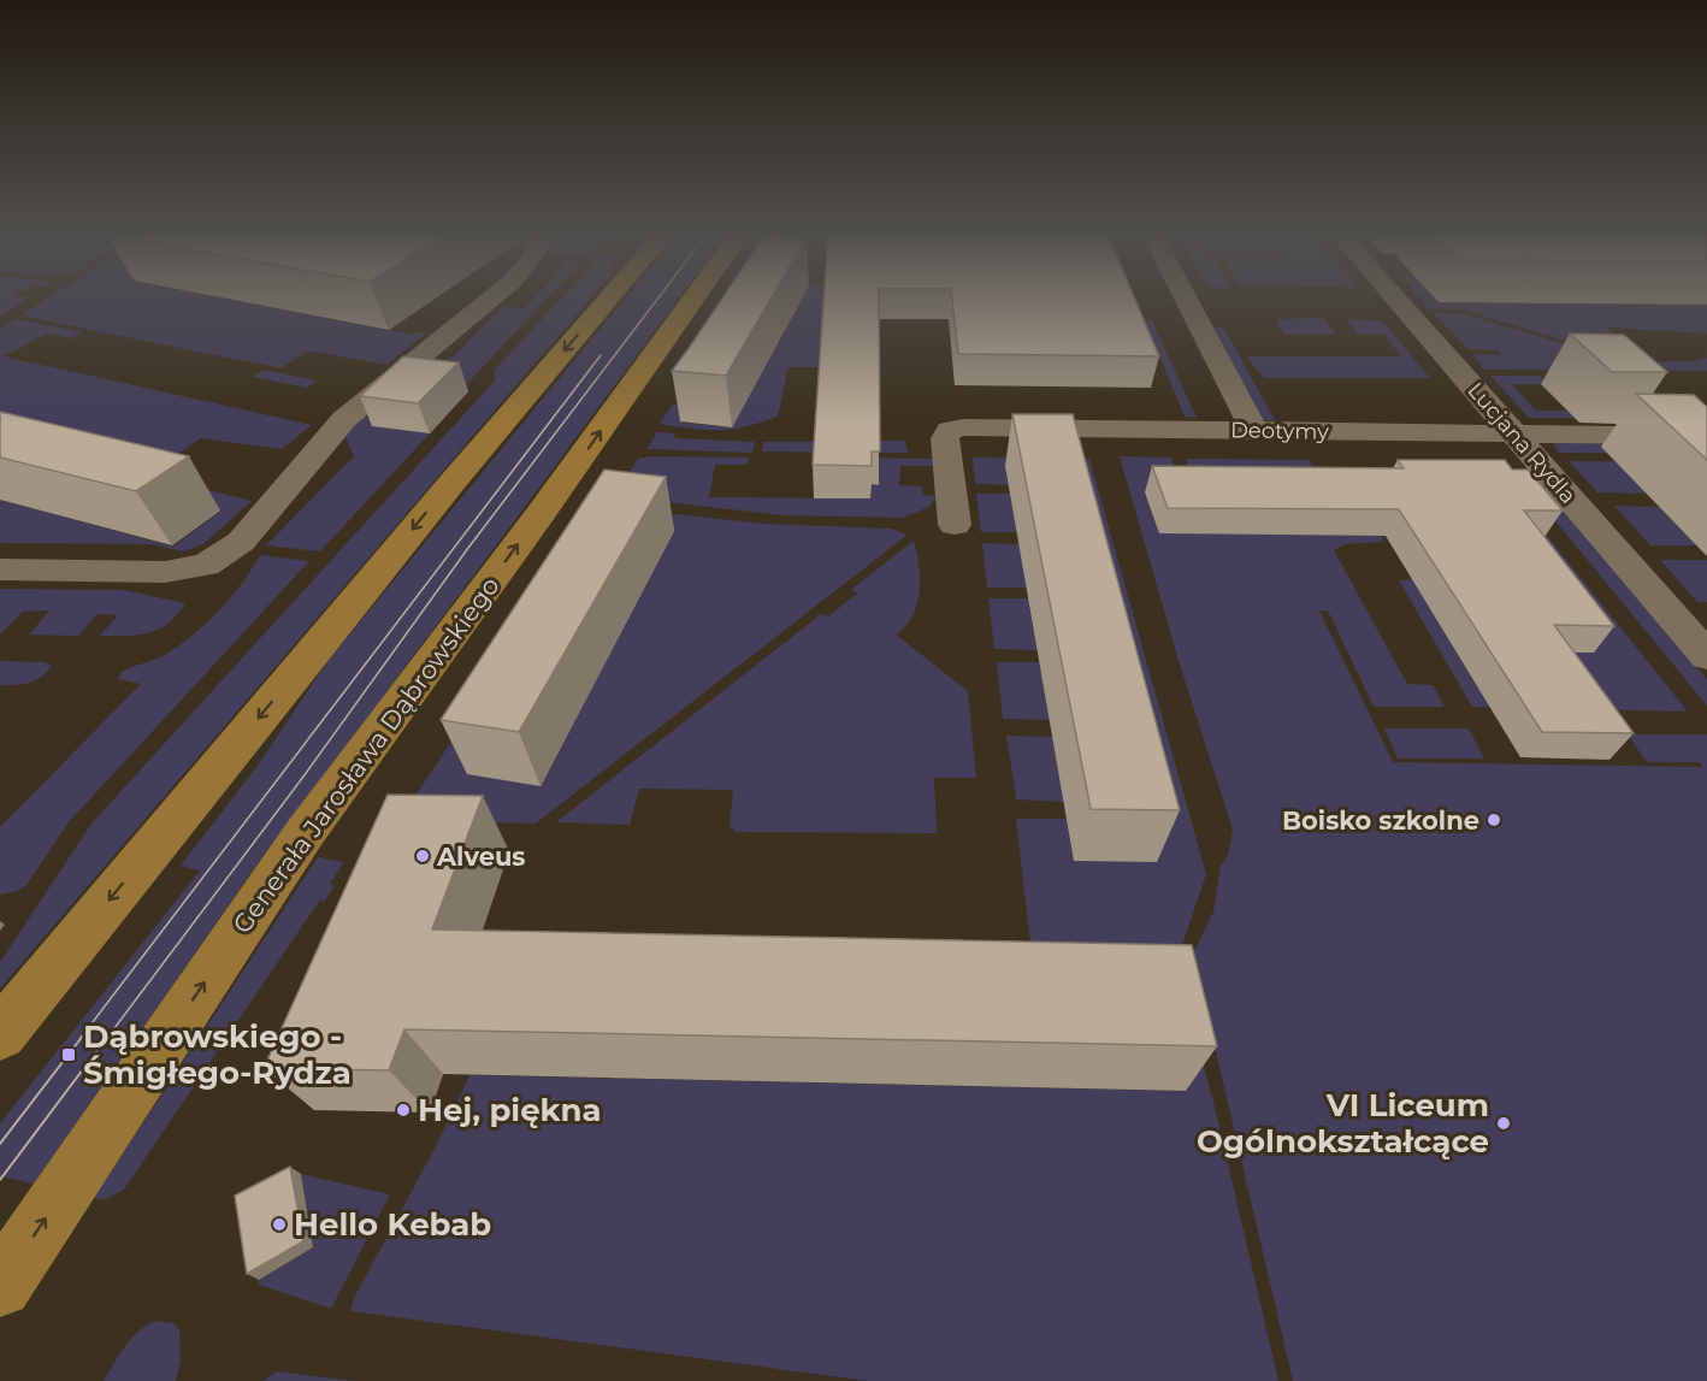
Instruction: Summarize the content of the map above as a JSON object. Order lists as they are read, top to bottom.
{
  "streets": {
    "main road": ["Generała Jarosława Dąbrowskiego"],
    "street": ["Deotymy", "Lucjana Rydla"]
  },
  "crossings": [
    ["Deotymy", "Lucjana Rydla"]
  ],
  "places": {
    "other": [
      "Boisko szkolne",
      "Alveus",
      "Hej, piękna",
      "VI Liceum Ogólnokształcące",
      "Hello Kebab"
    ],
    "transit": ["Dąbrowskiego - Śmigłego-Rydza"]
  }
}
